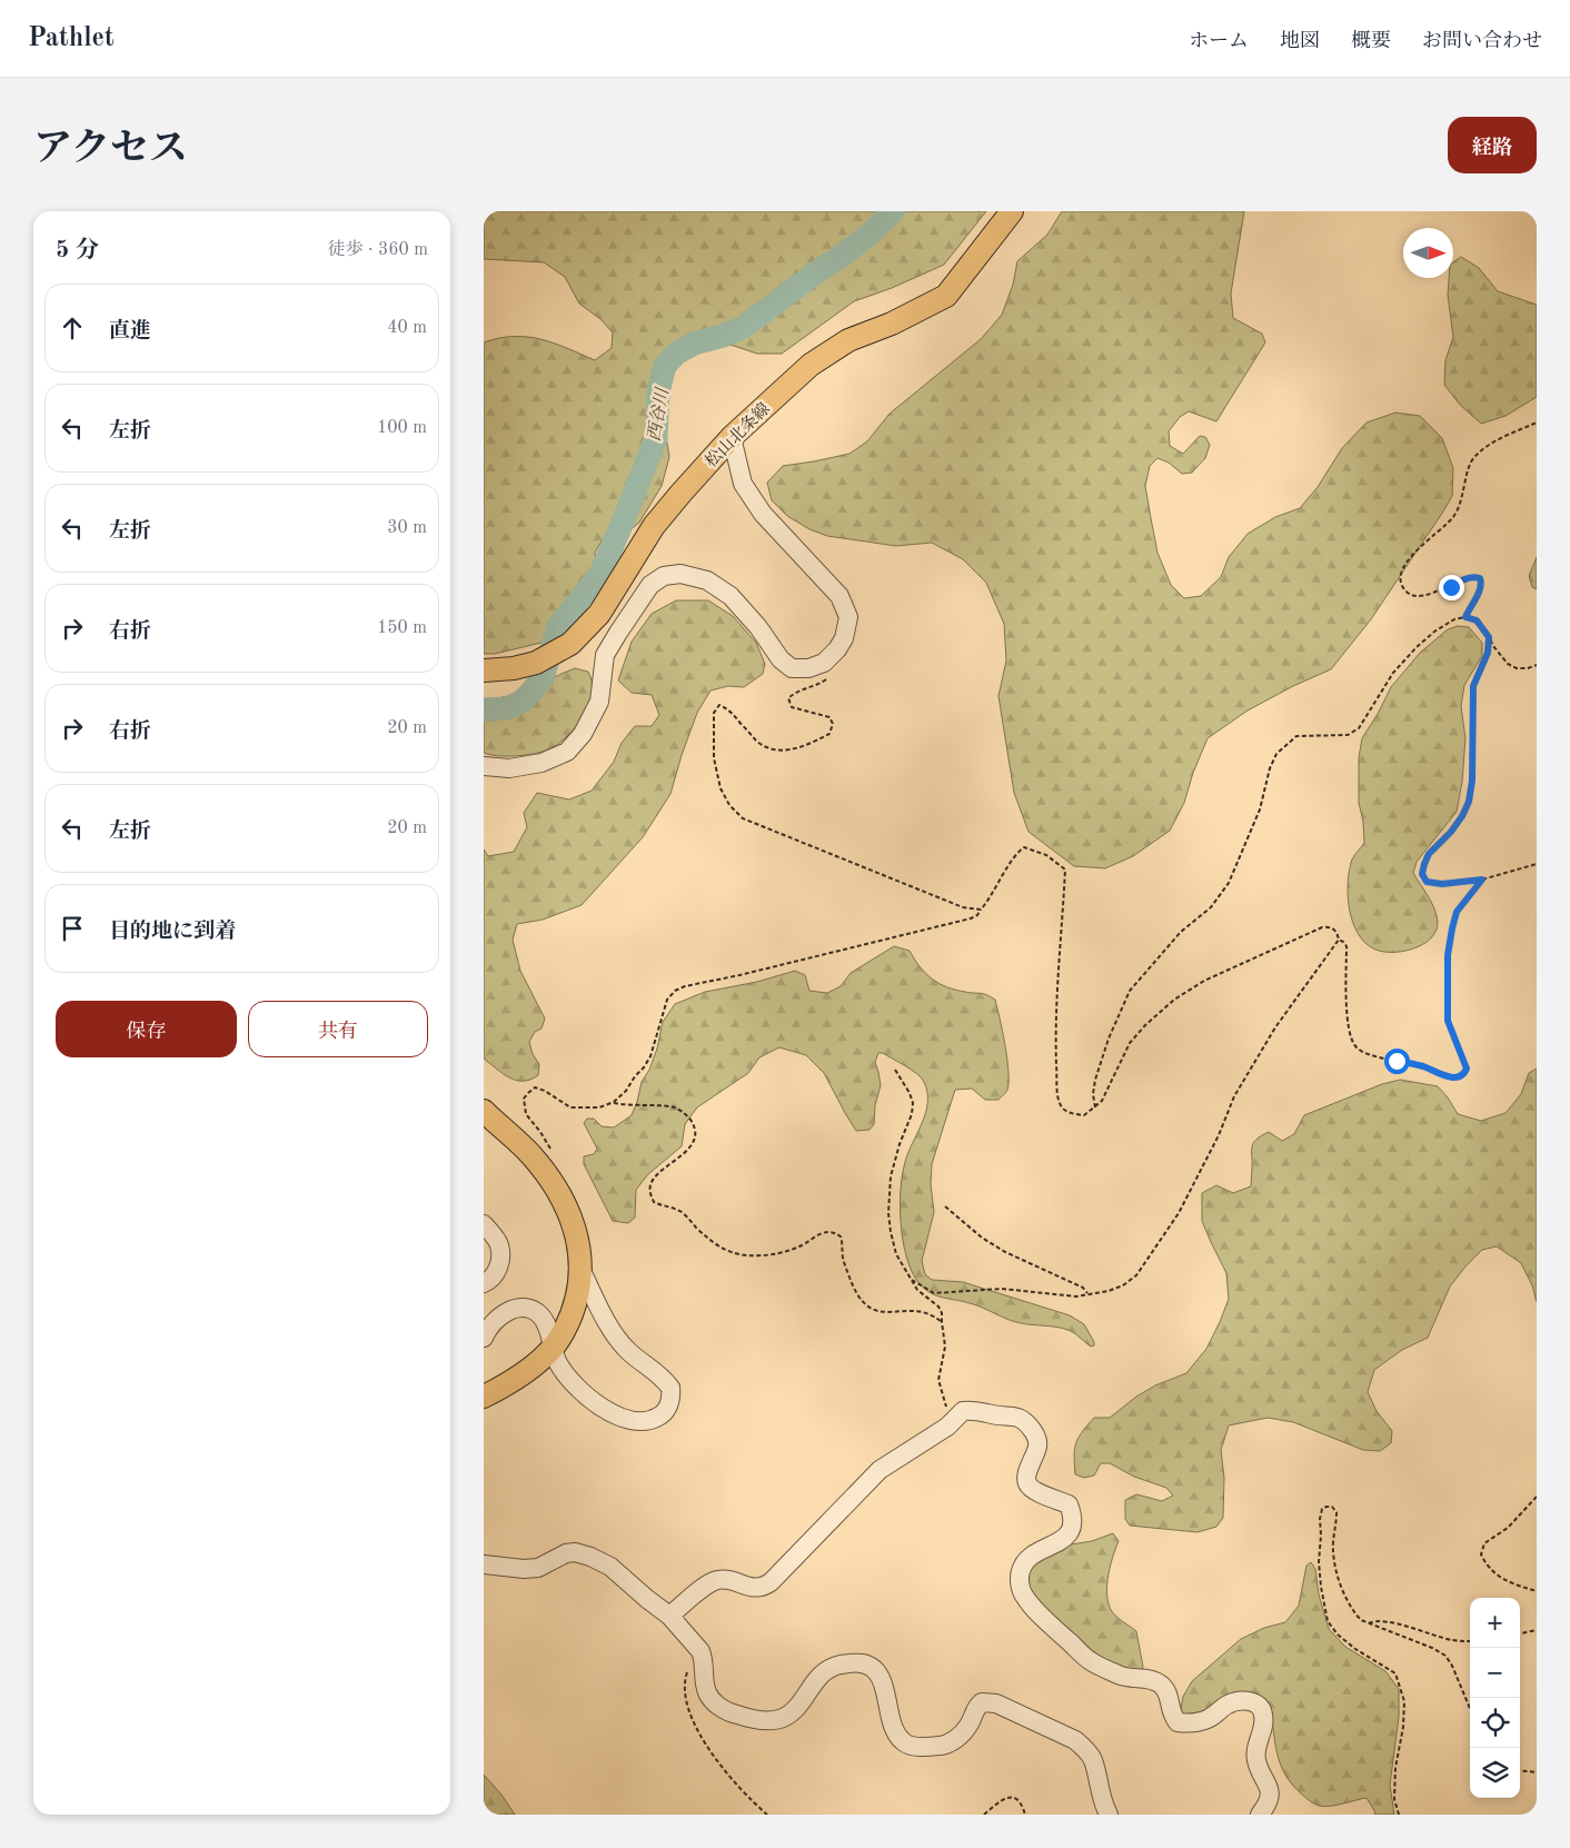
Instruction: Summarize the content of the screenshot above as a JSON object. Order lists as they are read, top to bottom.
{
  "streets": {
    "main road": ["松山北条線"]
  },
  "water": ["西谷川"],
  "north": "right",
  "page": {
    "header": "Pathlet",
    "nav": [
      "ホーム",
      "地図",
      "概要",
      "お問い合わせ"
    ],
    "title": "アクセス",
    "buttons": [
      "経路",
      ["保存", "共有"]
    ],
    "heading": ["5 分", "徒歩 · 360 m"],
    "list": [
      ["直進", "40 m"],
      ["左折", "100 m"],
      ["左折", "30 m"],
      ["右折", "150 m"],
      ["右折", "20 m"],
      ["左折", "20 m"],
      "目的地に到着"
    ],
    "map_buttons": ["+", "−"]
  }
}
